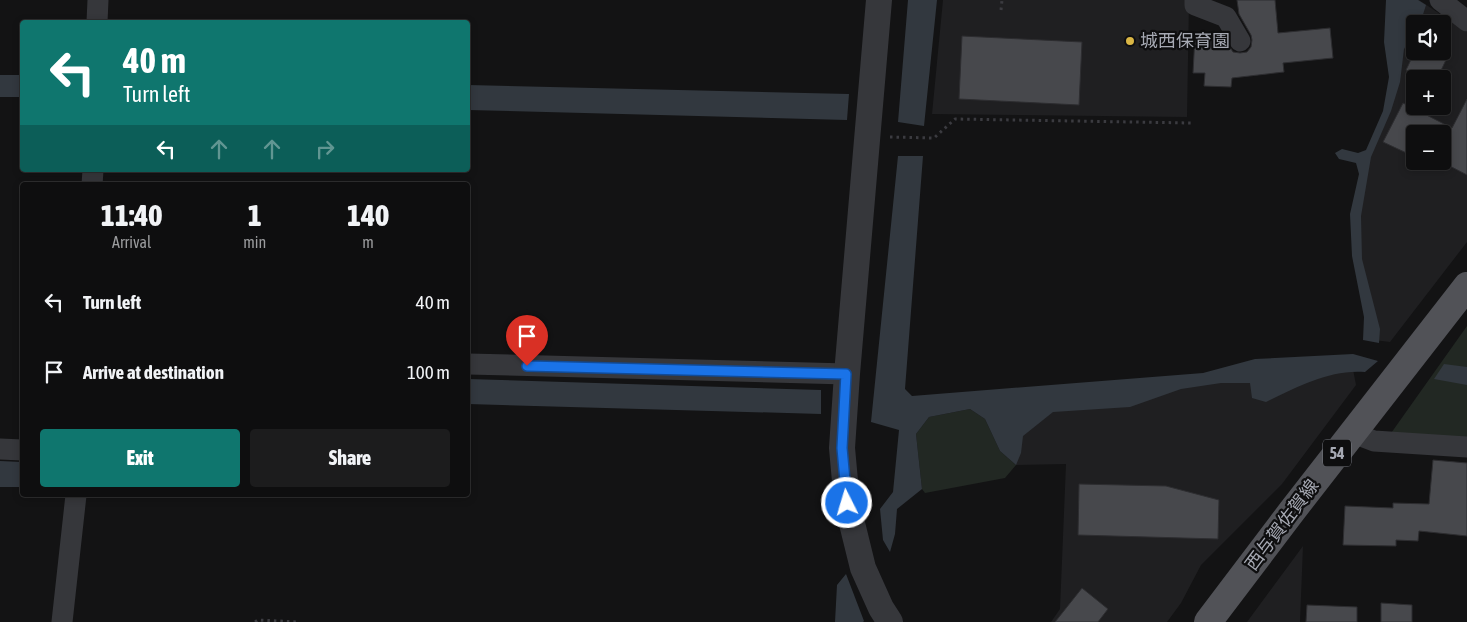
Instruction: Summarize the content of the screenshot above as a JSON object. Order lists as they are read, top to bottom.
{
  "streets": {
    "main road": ["54", "西与賀佐賀線"]
  },
  "places": ["城西保育園"],
  "page": {
    "map_buttons": ["+", "−"],
    "turn": ["40 m", "Turn left"],
    "eta": [
      "11:40",
      "Arrival",
      "1",
      "min",
      "140",
      "m"
    ],
    "list": [
      {
        "name": "Turn left",
        "value": "40 m"
      },
      {
        "name": "Arrive at destination",
        "value": "100 m"
      }
    ],
    "buttons": ["Exit", "Share"]
  }
}
